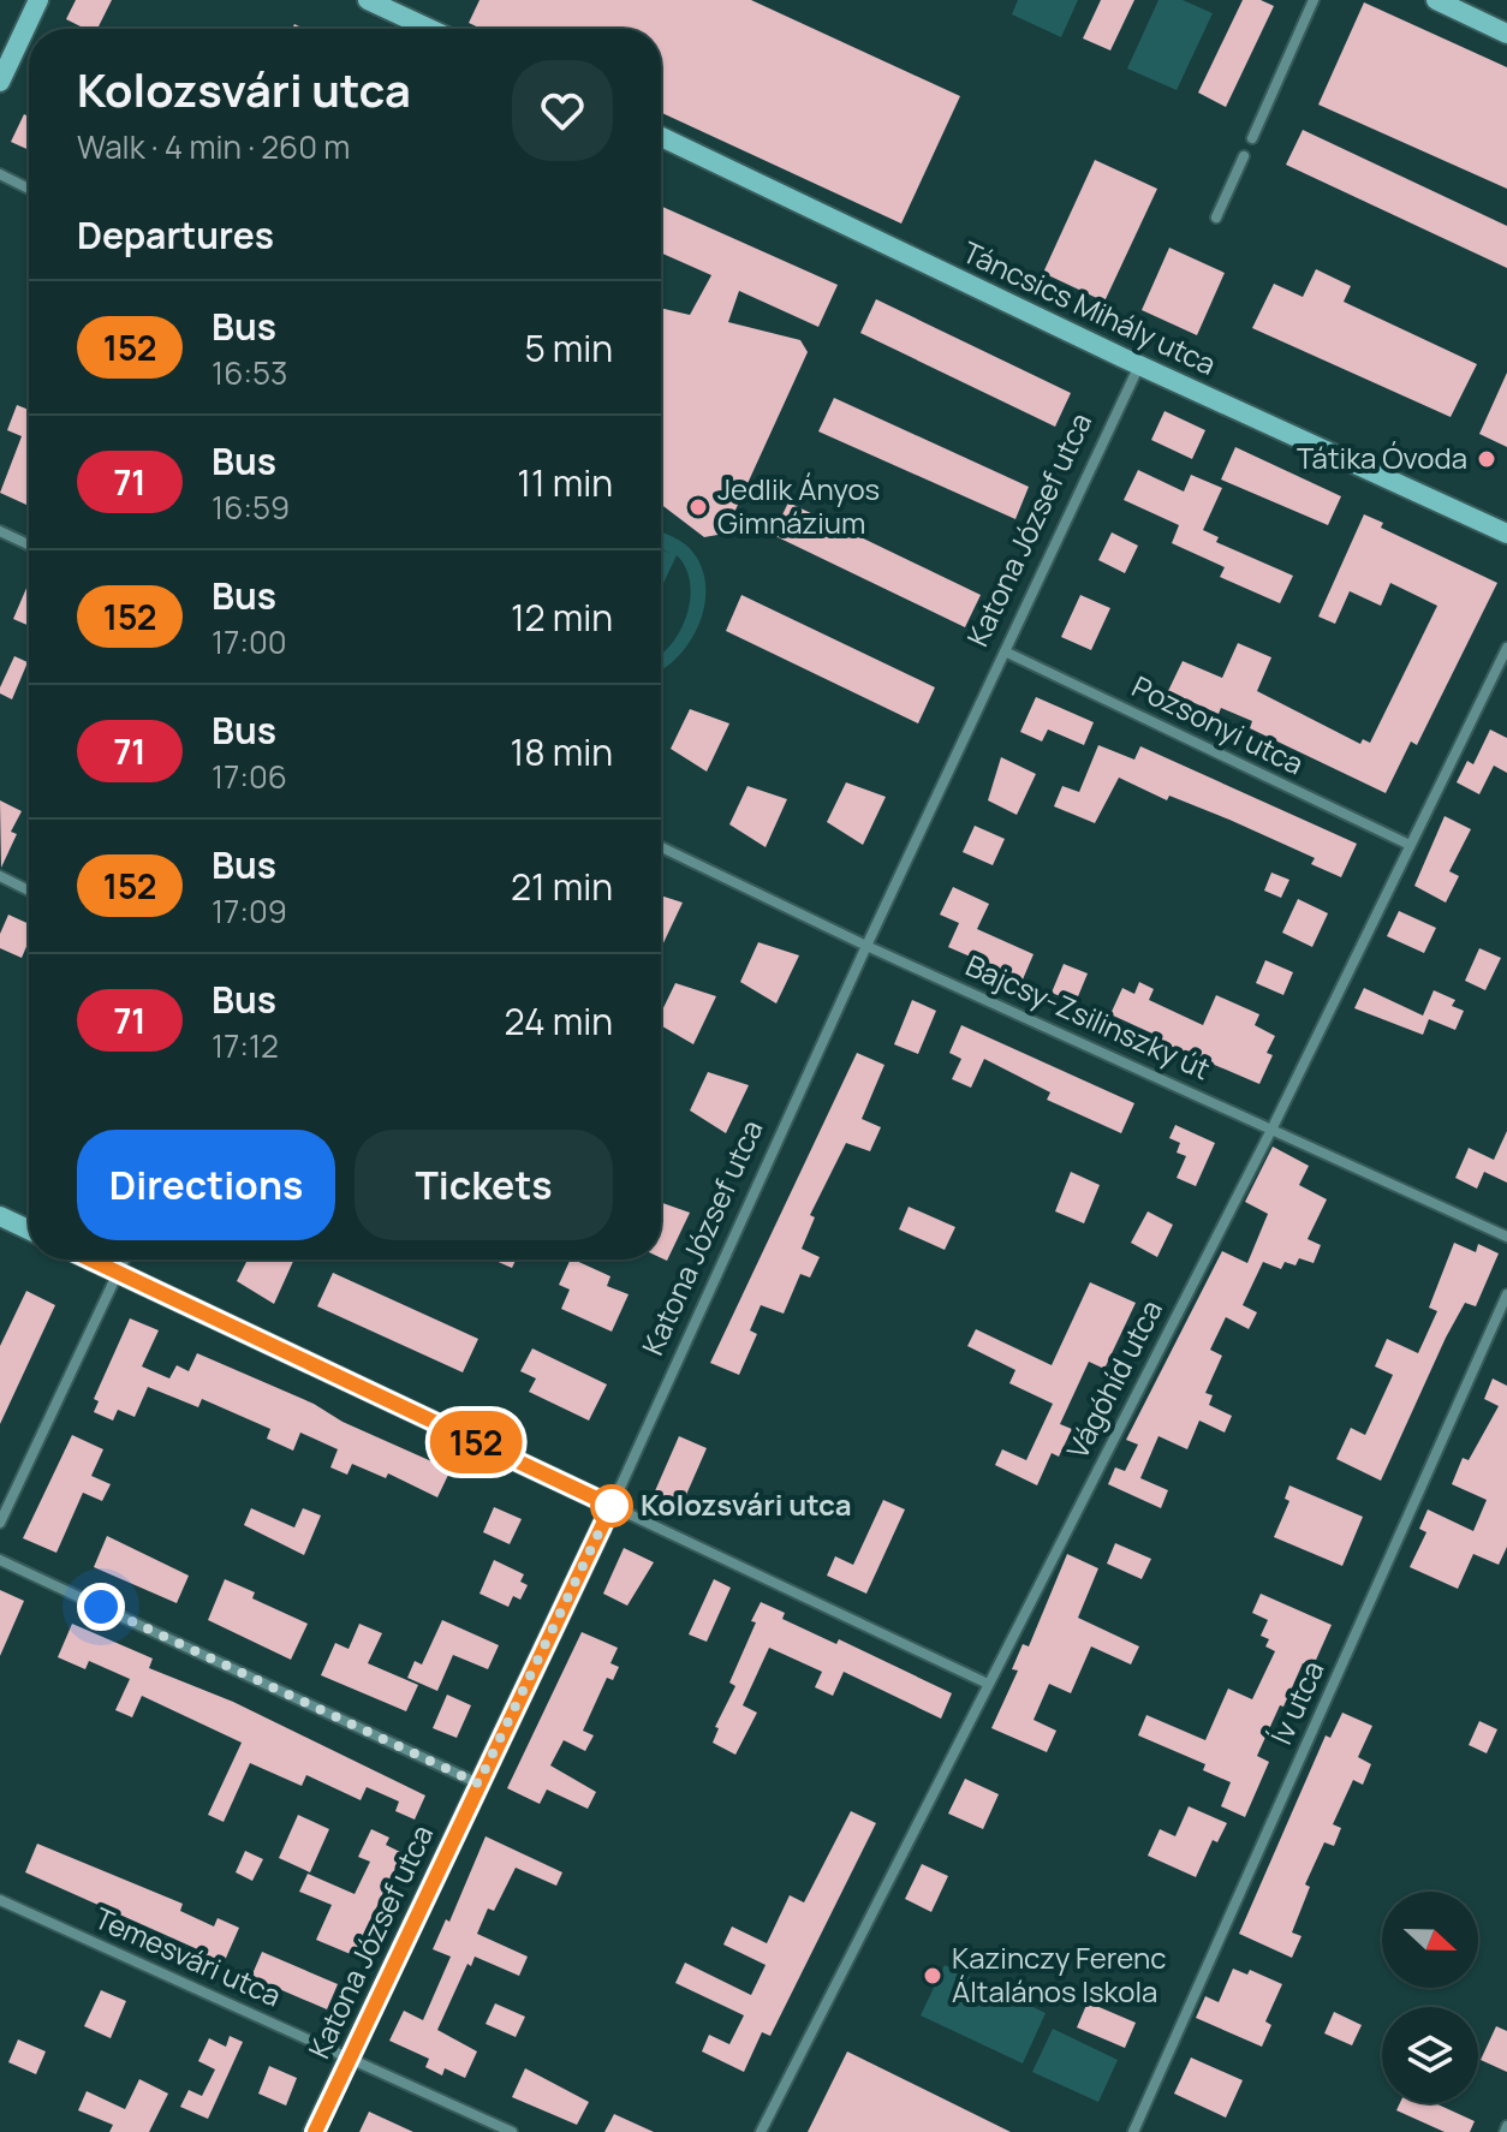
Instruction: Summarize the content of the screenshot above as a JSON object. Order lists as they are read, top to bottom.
{
  "streets": {
    "street": [
      "Táncsics Mihály utca",
      "Katona József utca",
      "Pozsonyi utca",
      "Bajcsy-Zsilinszky út",
      "Vágóhíd utca",
      "Ív utca",
      "Temesvári utca"
    ]
  },
  "crossings": [
    ["Táncsics Mihály utca", "Katona József utca"],
    ["Katona József utca", "Pozsonyi utca"],
    ["Katona József utca", "Bajcsy-Zsilinszky út"],
    ["Katona József utca", "Temesvári utca"],
    ["Pozsonyi utca", "Vágóhíd utca"],
    ["Bajcsy-Zsilinszky út", "Vágóhíd utca"]
  ],
  "places": [
    "Tátika Óvoda",
    "Jedlik Ányos Gimnázium",
    "Kolozsvári utca",
    "Kazinczy Ferenc Általános Iskola"
  ],
  "lines": ["bus line 152"],
  "north": "right",
  "page": {
    "on_map": "152",
    "heading": [
      ["Kolozsvári utca", "Walk · 4 min · 260 m"],
      "Departures"
    ],
    "list": [
      {
        "mark": "152",
        "name": "Bus",
        "note": "16:53",
        "value": "5 min"
      },
      {
        "mark": "71",
        "name": "Bus",
        "note": "16:59",
        "value": "11 min"
      },
      {
        "mark": "152",
        "name": "Bus",
        "note": "17:00",
        "value": "12 min"
      },
      {
        "mark": "71",
        "name": "Bus",
        "note": "17:06",
        "value": "18 min"
      },
      {
        "mark": "152",
        "name": "Bus",
        "note": "17:09",
        "value": "21 min"
      },
      {
        "mark": "71",
        "name": "Bus",
        "note": "17:12",
        "value": "24 min"
      }
    ],
    "buttons": ["Directions", "Tickets"]
  }
}
